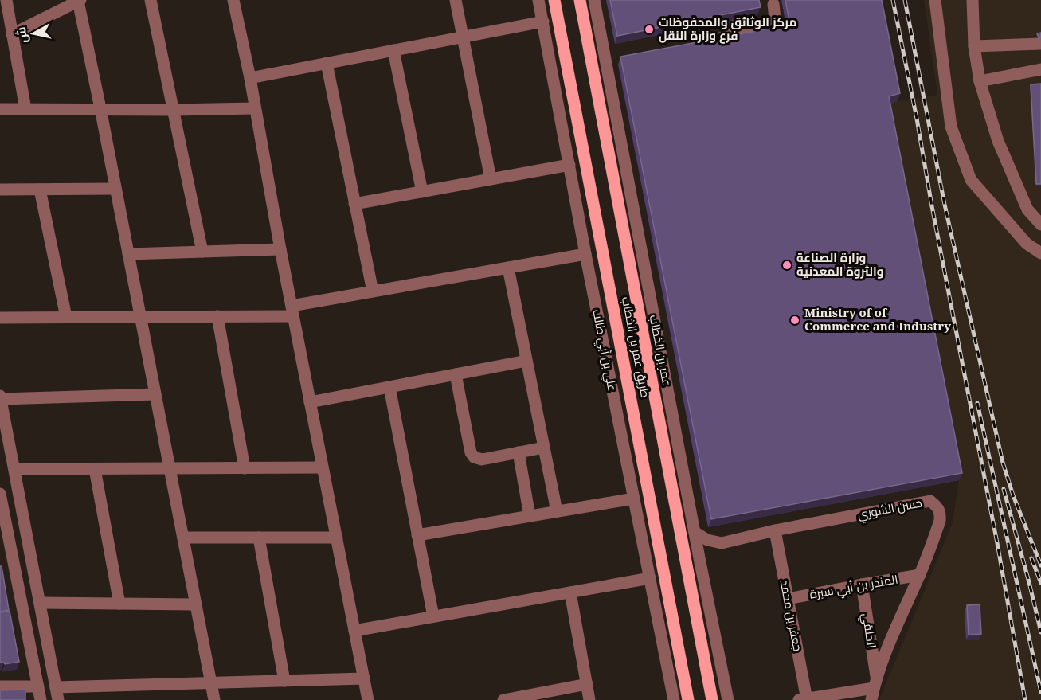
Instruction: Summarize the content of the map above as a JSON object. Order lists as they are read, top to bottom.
{
  "streets": {
    "main road": ["طريق عمر بن الخطاب"],
    "street": [
      "علي بن أبي طالب",
      "عمر بن الخطاب",
      "حسن الشوري",
      "المنذر بن أبي سيرة",
      "جعفر بن محمد",
      "الحلقي"
    ]
  },
  "crossings": [
    ["عمر بن الخطاب", "حسن الشوري"],
    ["حسن الشوري", "المنذر بن أبي سيرة"],
    ["حسن الشوري", "جعفر بن محمد"],
    ["حسن الشوري", "الحلقي"],
    ["المنذر بن أبي سيرة", "جعفر بن محمد"],
    ["المنذر بن أبي سيرة", "الحلقي"]
  ],
  "places": ["مركز الوثائق والمحفوظات فرع وزارة النقل", "وزارة الصناعة والثروة المعدنية", "Ministry of of Commerce and Industry"],
  "north": "left"
}
